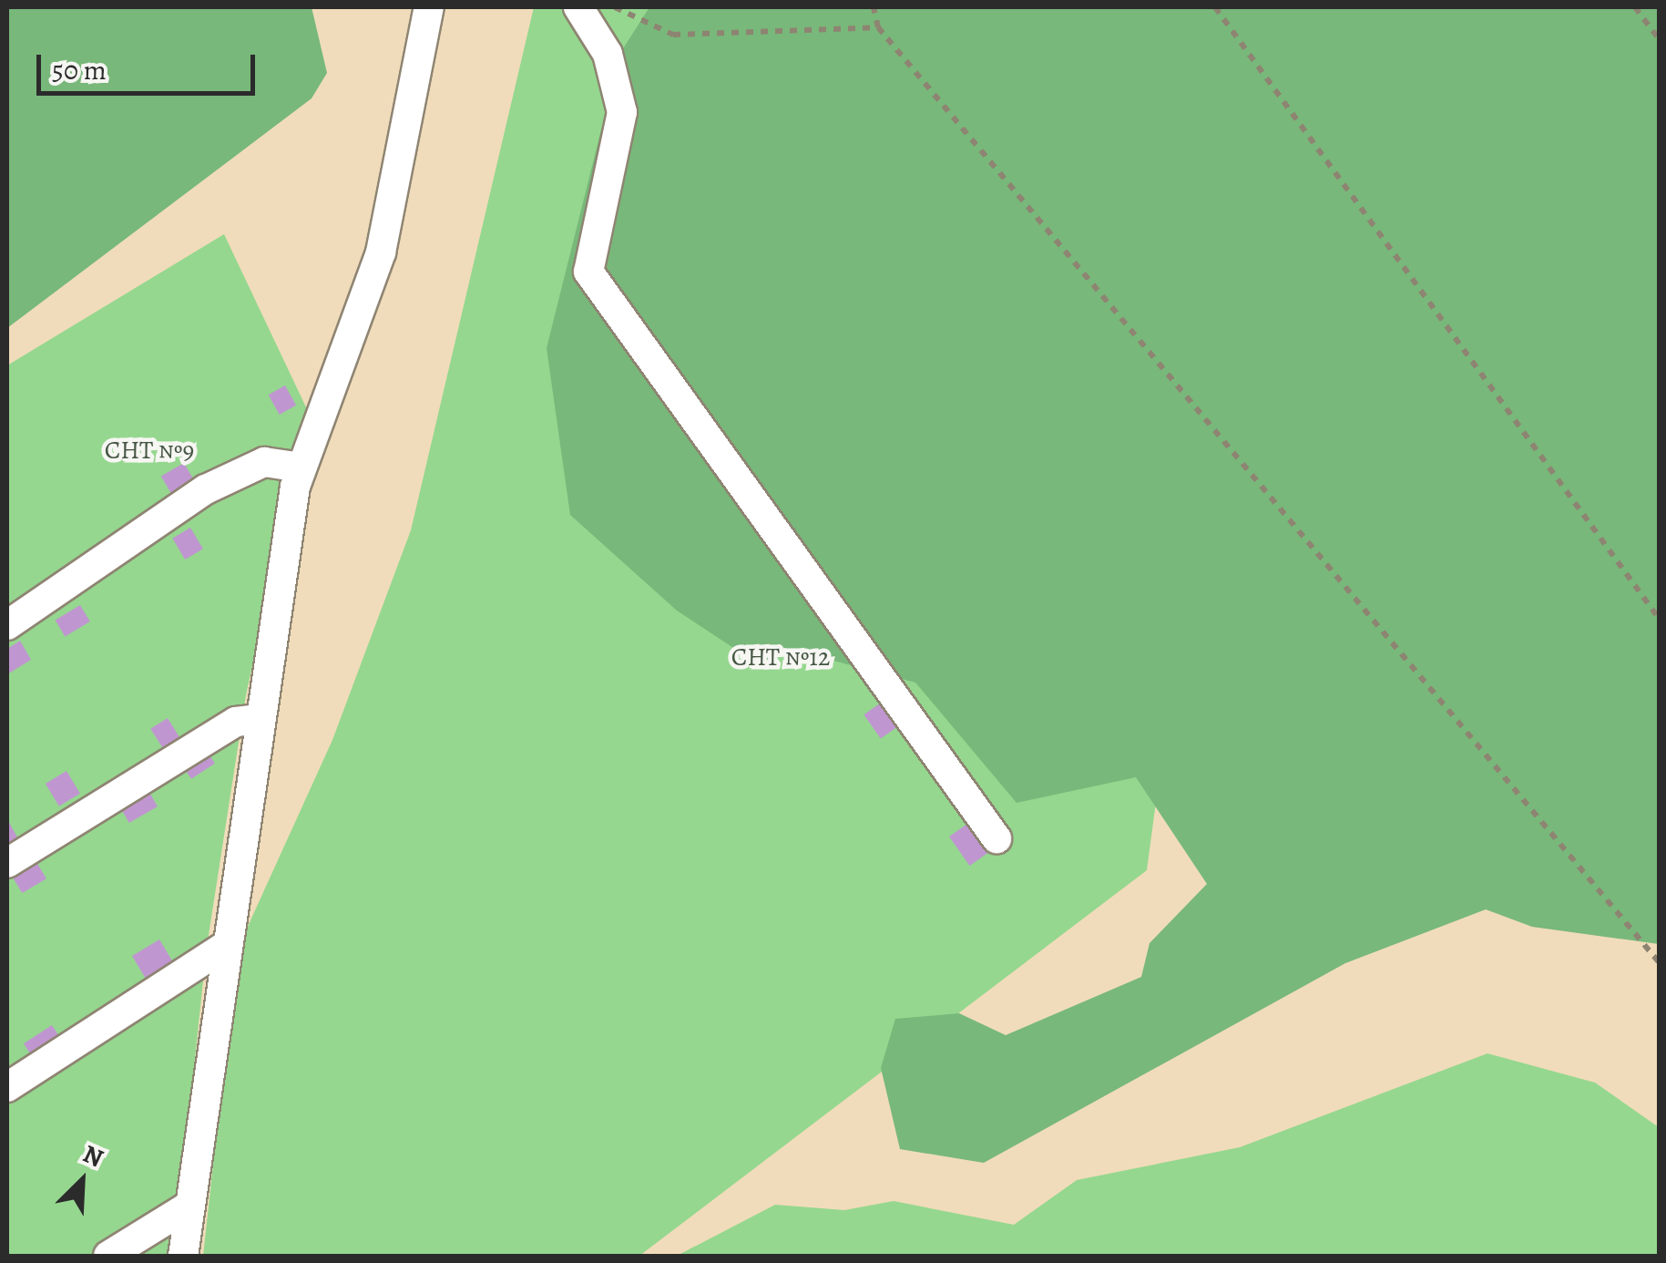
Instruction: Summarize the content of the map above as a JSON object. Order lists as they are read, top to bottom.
{
  "parks": ["СНТ №9", "СНТ №12"],
  "scale_bar": "50 m",
  "north": "top right"
}
